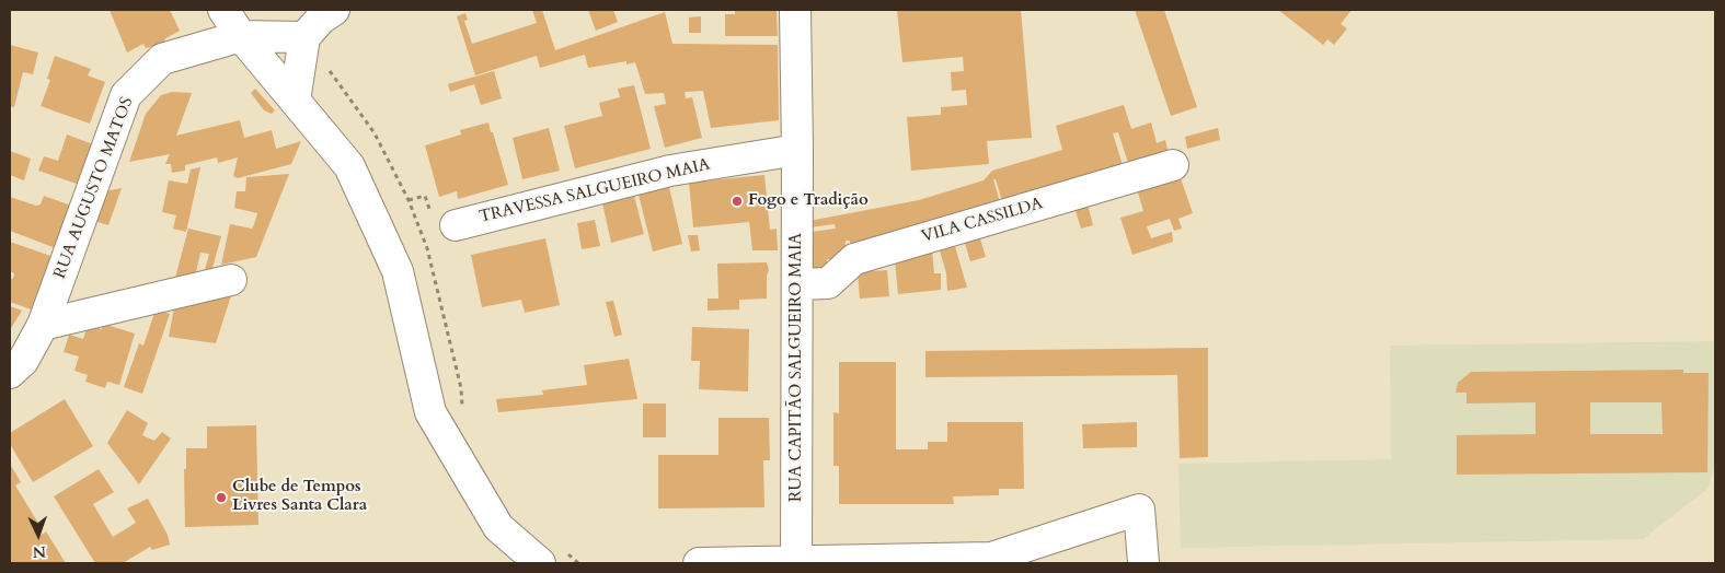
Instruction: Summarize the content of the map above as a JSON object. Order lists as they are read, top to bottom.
{
  "streets": {
    "street": [
      "RUA AUGUSTO MATOS",
      "TRAVESSA SALGUEIRO MAIA",
      "VILA CASSILDA",
      "RUA CAPITÃO SALGUEIRO MAIA"
    ]
  },
  "crossings": [
    ["TRAVESSA SALGUEIRO MAIA", "RUA CAPITÃO SALGUEIRO MAIA"],
    ["VILA CASSILDA", "RUA CAPITÃO SALGUEIRO MAIA"]
  ],
  "places": ["Fogo e Tradição", "Clube de Tempos Livres Santa Clara"],
  "north": "bottom"
}
